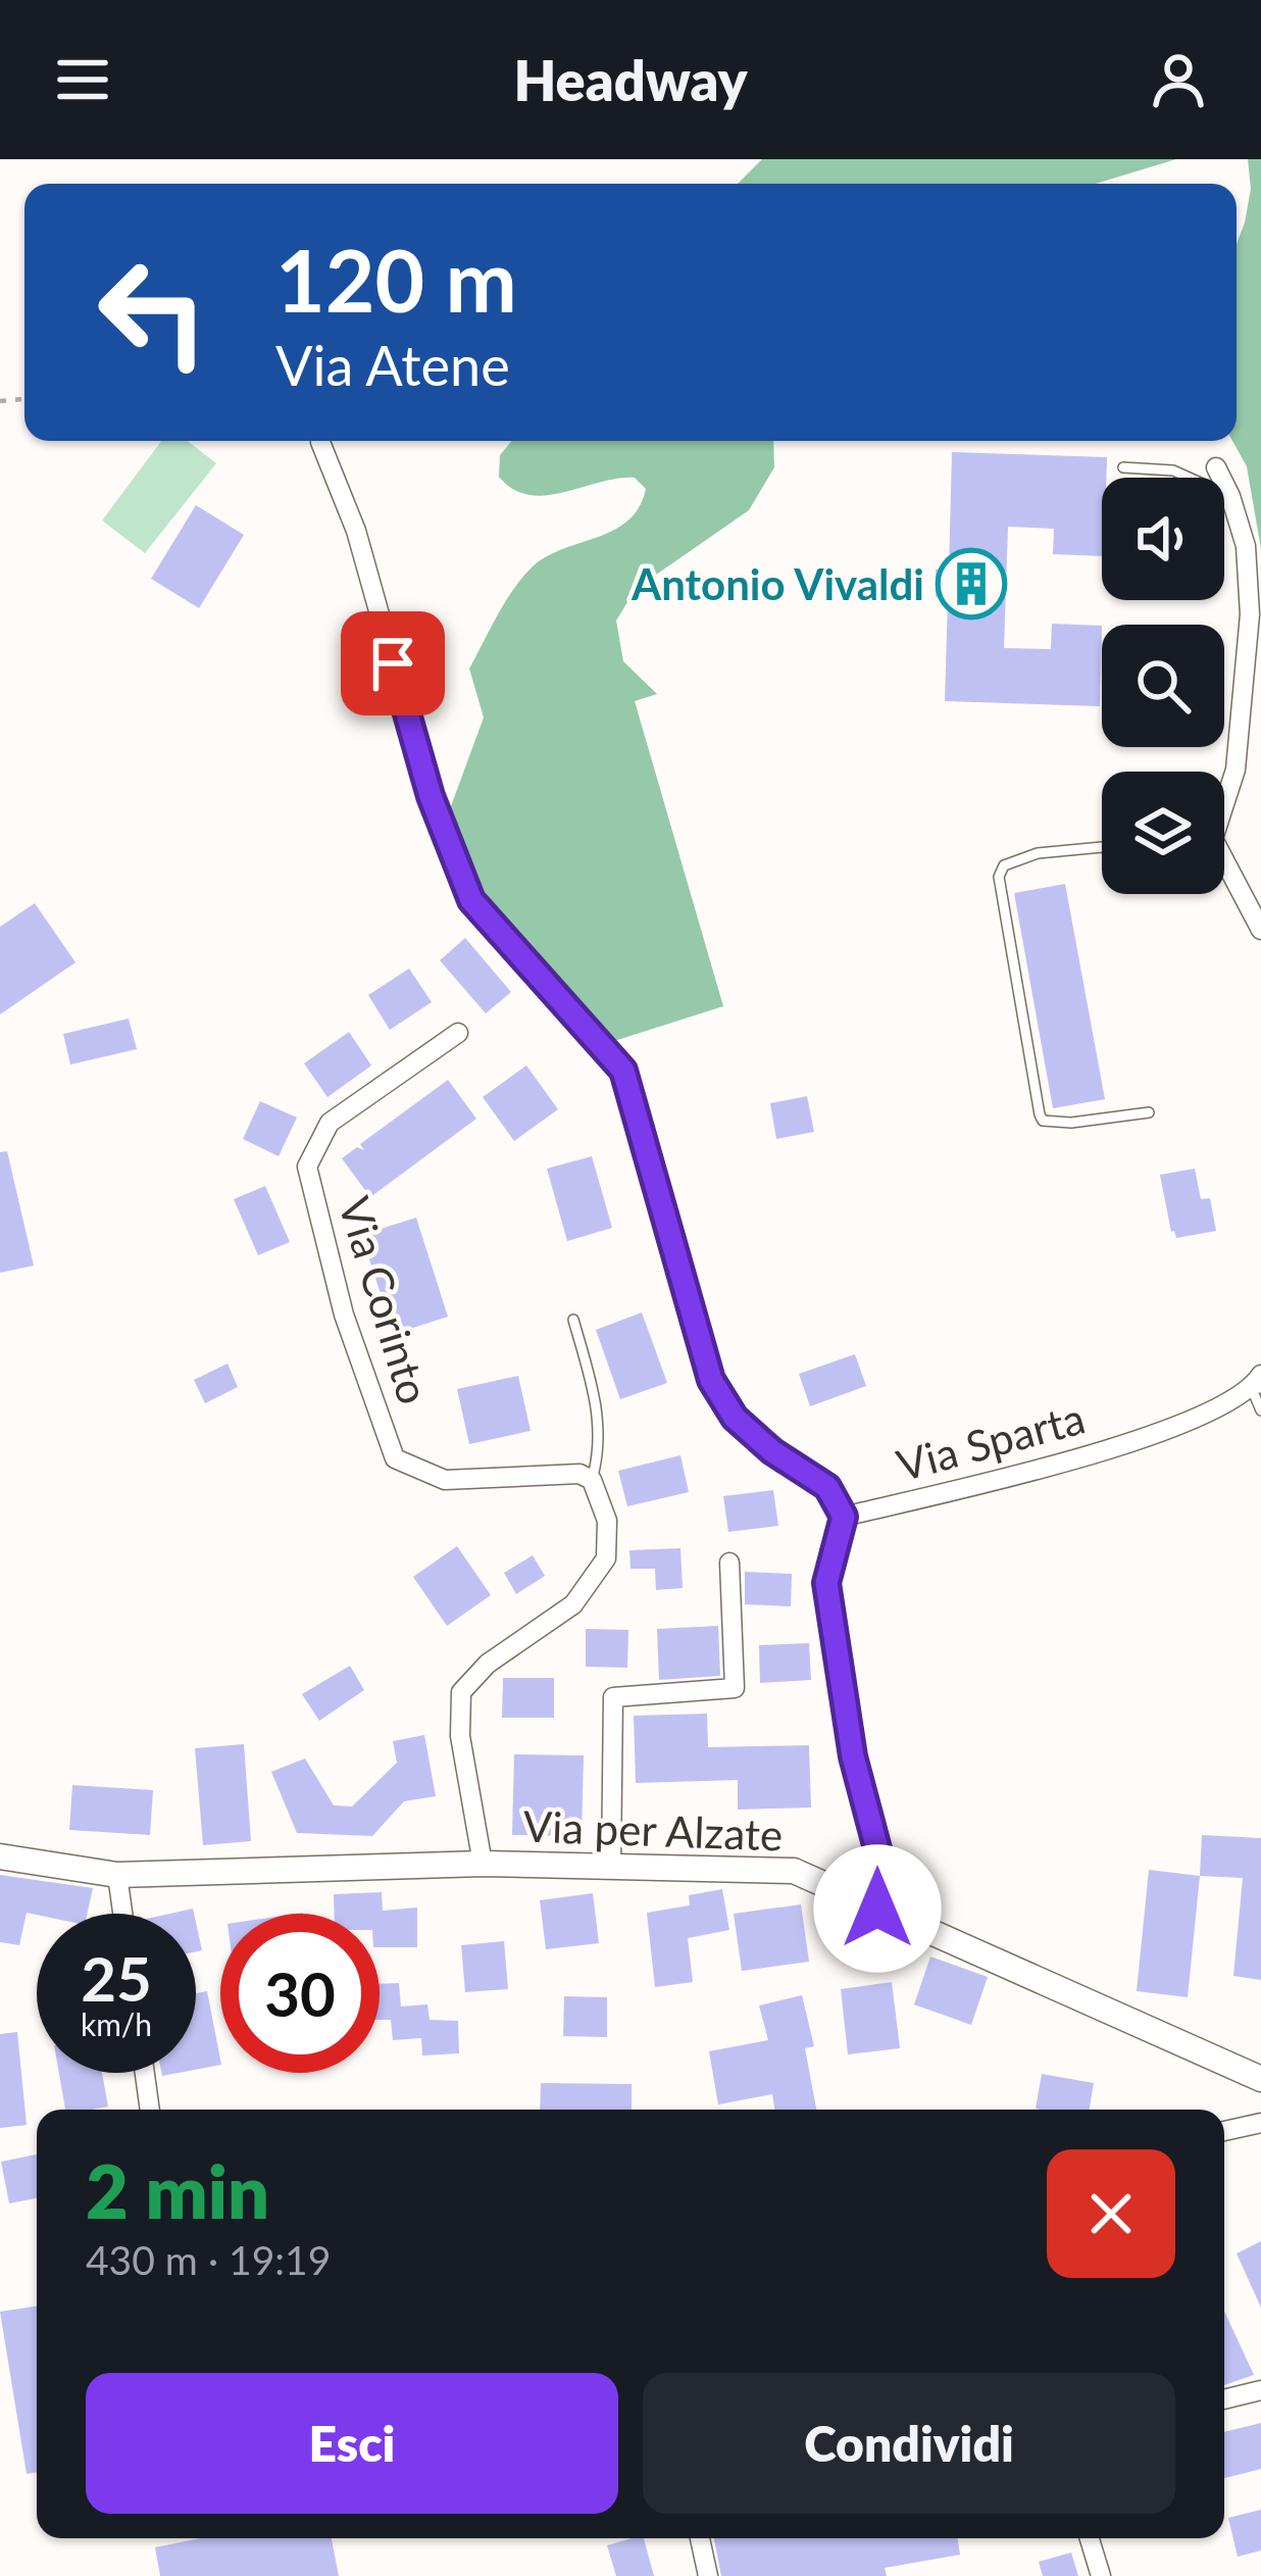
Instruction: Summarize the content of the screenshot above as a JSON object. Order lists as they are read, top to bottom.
{
  "streets": {
    "street": ["Via Corinto", "Via Sparta", "Via per Alzate"]
  },
  "places": {
    "building": ["Antonio Vivaldi"]
  },
  "page": {
    "header": "Headway",
    "turn": ["120 m", "Via Atene"],
    "speed": "25 km/h",
    "limit": "30",
    "heading": ["2 min", "430 m · 19:19"],
    "buttons": ["Esci", "Condividi"]
  }
}
